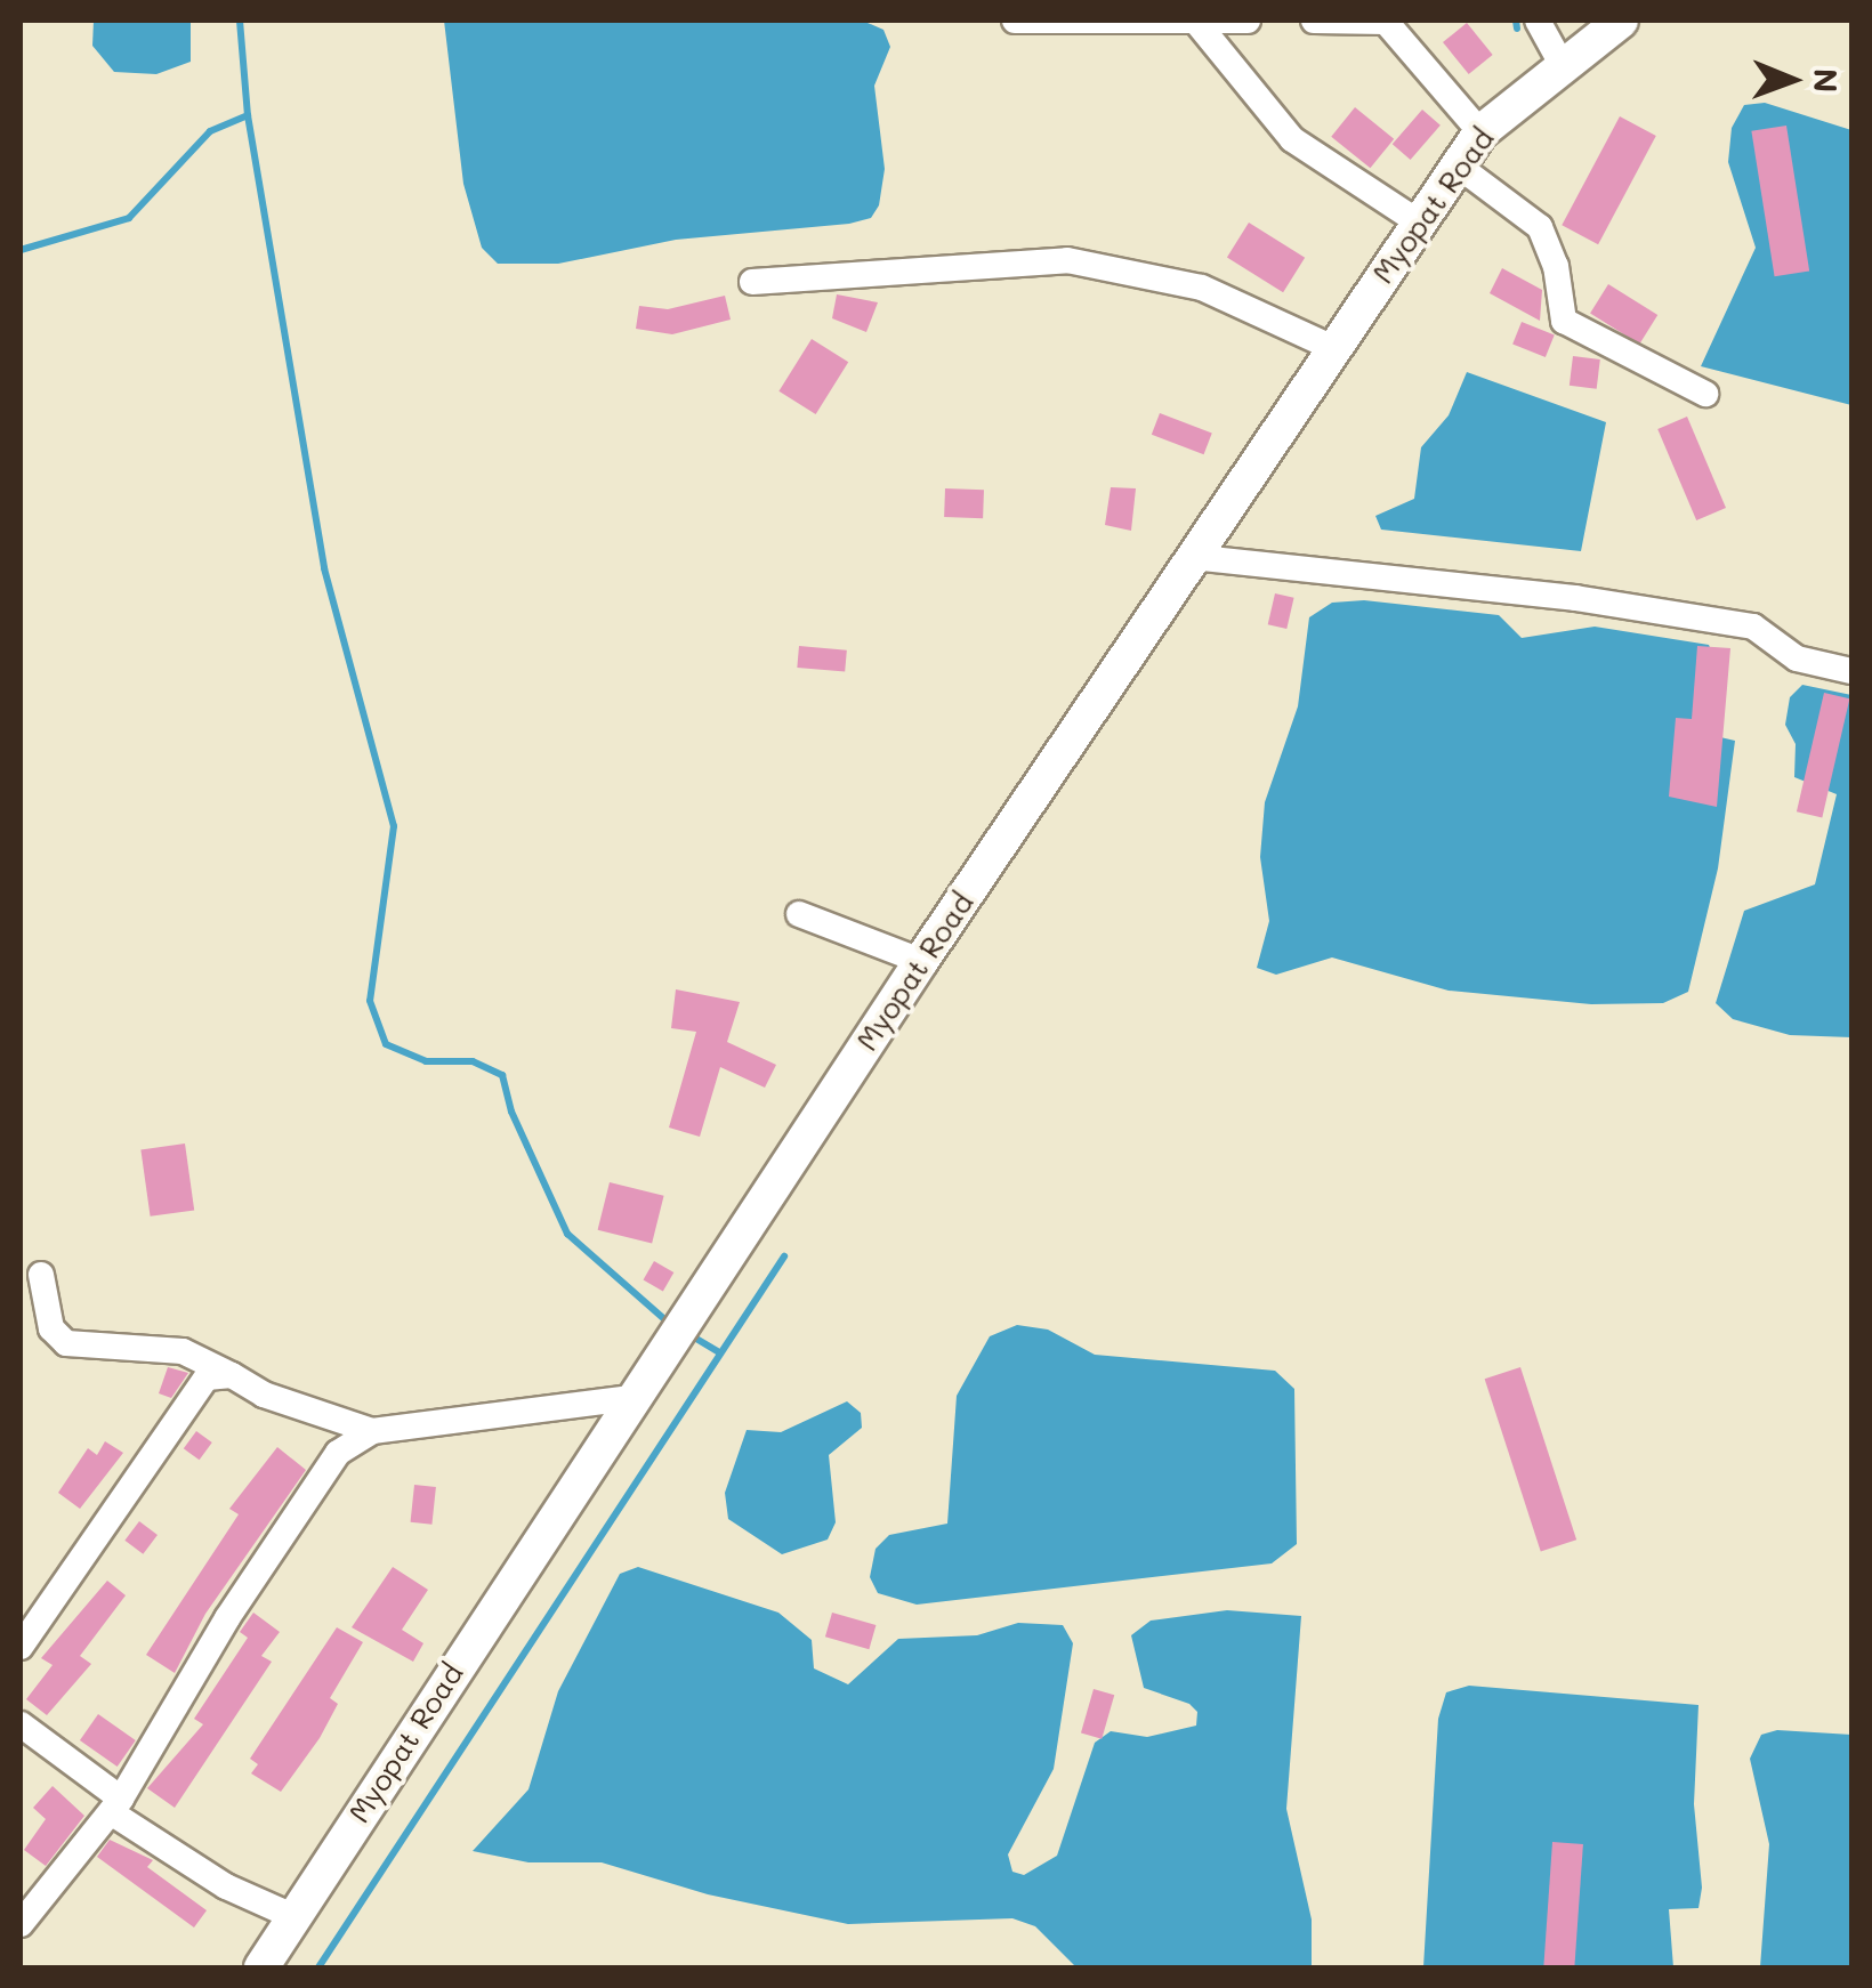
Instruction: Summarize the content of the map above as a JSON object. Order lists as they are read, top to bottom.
{
  "streets": {
    "main road": ["Myopat Road"]
  },
  "north": "right"
}
